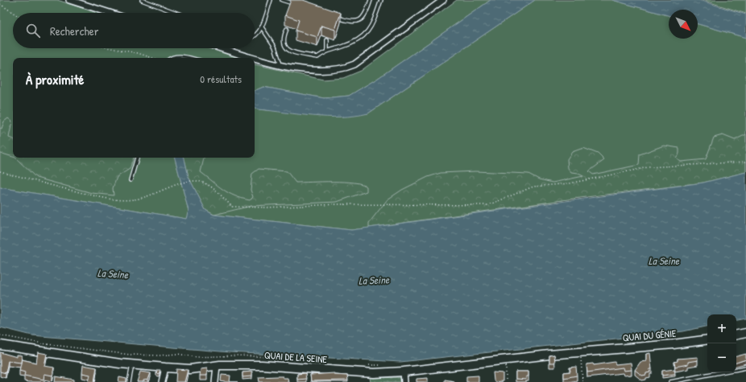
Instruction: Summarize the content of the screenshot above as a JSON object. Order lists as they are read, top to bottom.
{
  "streets": {
    "street": ["QUAI DU GÉNIE", "QUAI DE LA SEINE"]
  },
  "crossings": [
    ["QUAI DU GÉNIE", "QUAI DE LA SEINE"]
  ],
  "water": ["La Seine"],
  "north": "bottom right",
  "page": {
    "search": "Rechercher",
    "heading": ["À proximité", "0 résultats"],
    "map_buttons": ["+", "−"]
  }
}
